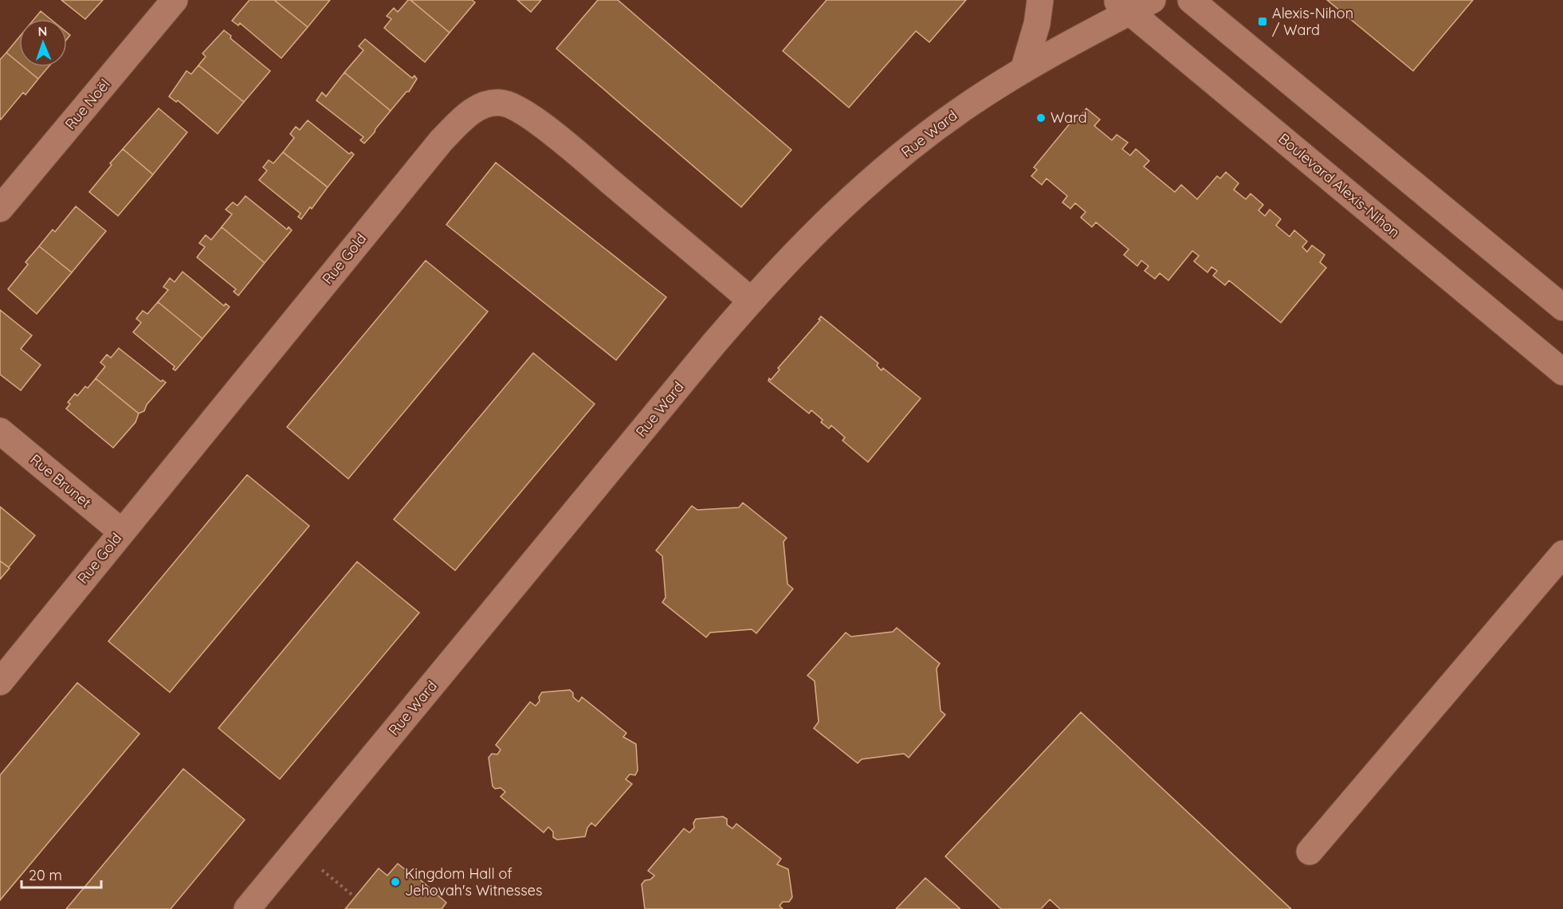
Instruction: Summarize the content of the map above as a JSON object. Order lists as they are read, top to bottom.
{
  "streets": {
    "street": [
      "Rue Noël",
      "Rue Ward",
      "Boulevard Alexis-Nihon",
      "Rue Gold",
      "Rue Brunet"
    ]
  },
  "crossings": [
    ["Rue Ward", "Boulevard Alexis-Nihon"],
    ["Rue Ward", "Rue Gold"],
    ["Rue Gold", "Rue Brunet"]
  ],
  "places": {
    "transit": ["Alexis-Nihon / Ward"],
    "other": ["Ward", "Kingdom Hall of Jehovah's Witnesses"]
  },
  "scale_bar": "20 m",
  "north": "top"
}
